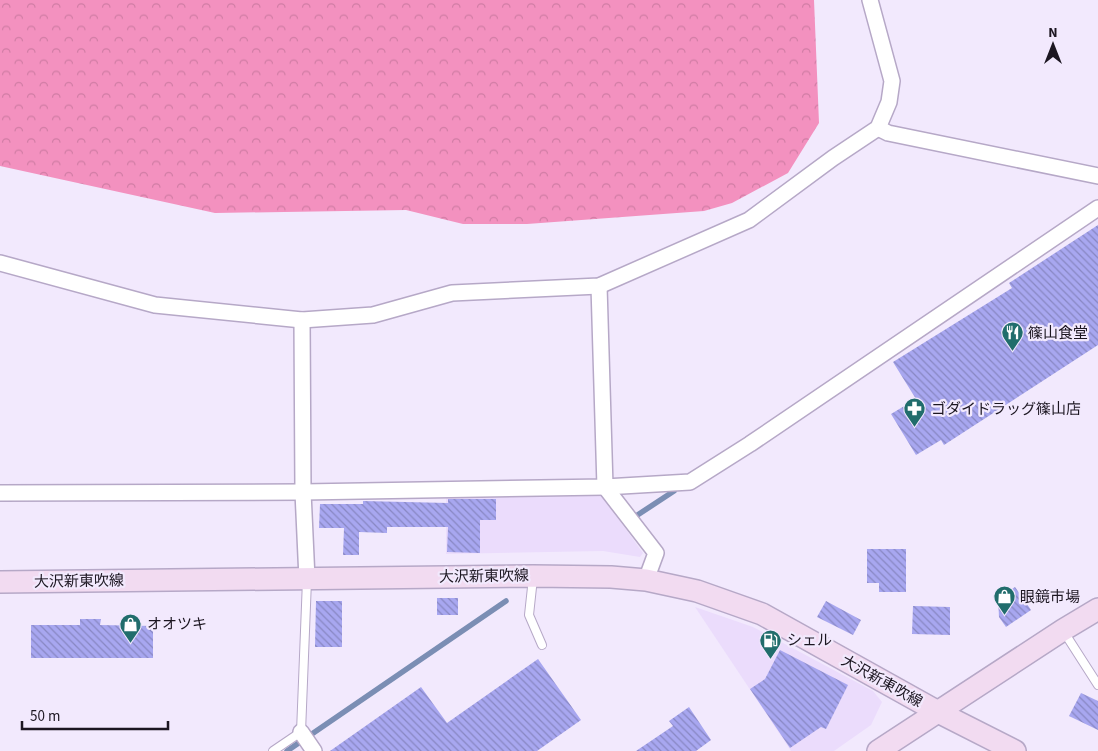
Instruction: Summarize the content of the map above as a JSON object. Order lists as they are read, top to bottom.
{
  "streets": {
    "main road": ["大沢新東吹線"]
  },
  "places": {
    "restaurant": ["篠山食堂"],
    "pharmacy": ["ゴダイドラッグ篠山店"],
    "shop": ["眼鏡市場", "オオツキ"],
    "fuel station": ["シェル"]
  },
  "scale_bar": "50 m",
  "north": "top"
}
